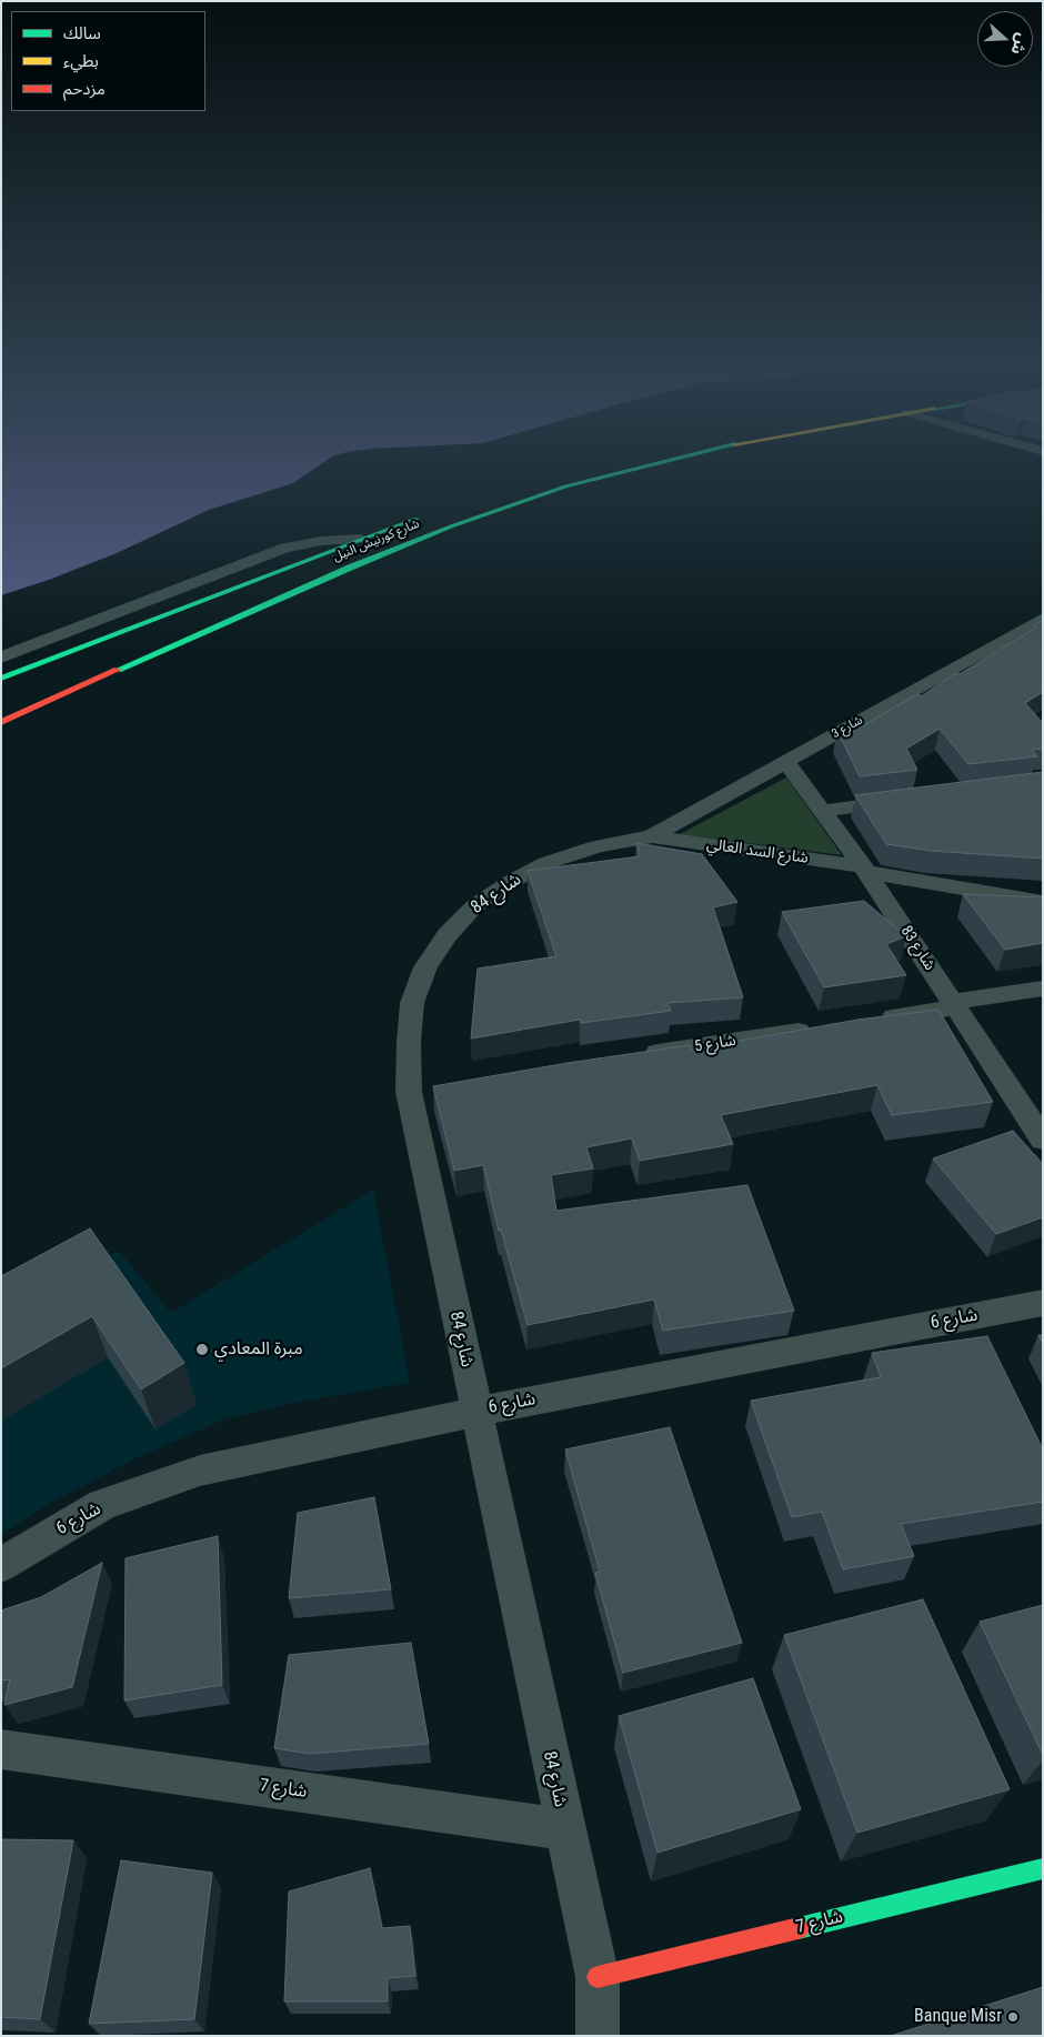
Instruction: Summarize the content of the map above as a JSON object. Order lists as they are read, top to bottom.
{
  "streets": {
    "main road": ["شارع كورنيش النيل", "شارع 7"],
    "street": [
      "شارع 3",
      "شارع السد العالي",
      "شارع 84",
      "شارع 83",
      "شارع 5",
      "شارع 6"
    ]
  },
  "crossings": [
    ["شارع 3", "شارع السد العالي"],
    ["شارع 3", "شارع 84"],
    ["شارع 3", "شارع 83"],
    ["شارع السد العالي", "شارع 84"],
    ["شارع السد العالي", "شارع 83"],
    ["شارع 84", "شارع 6"],
    ["شارع 84", "شارع 7"]
  ],
  "places": ["مبرة المعادي", "Banque Misr"],
  "legend": ["سالك", "بطيء", "مزدحم"],
  "north": "right"
}
